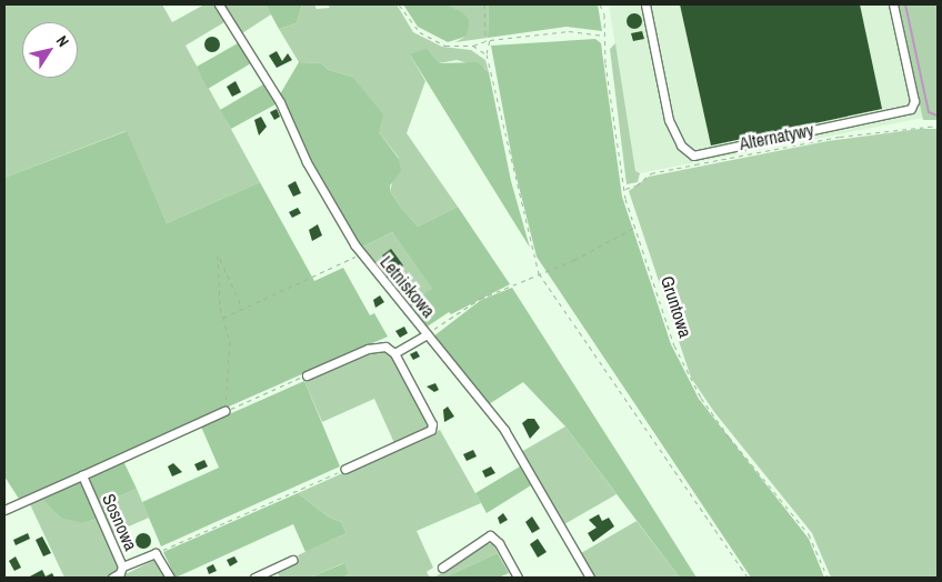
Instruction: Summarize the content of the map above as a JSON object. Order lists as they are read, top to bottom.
{
  "streets": {
    "street": ["Letniskowa", "Sosnowa"],
    "path": ["Alternatywy", "Gruntowa"]
  },
  "crossings": [
    ["Alternatywy", "Gruntowa"]
  ],
  "north": "top right"
}
